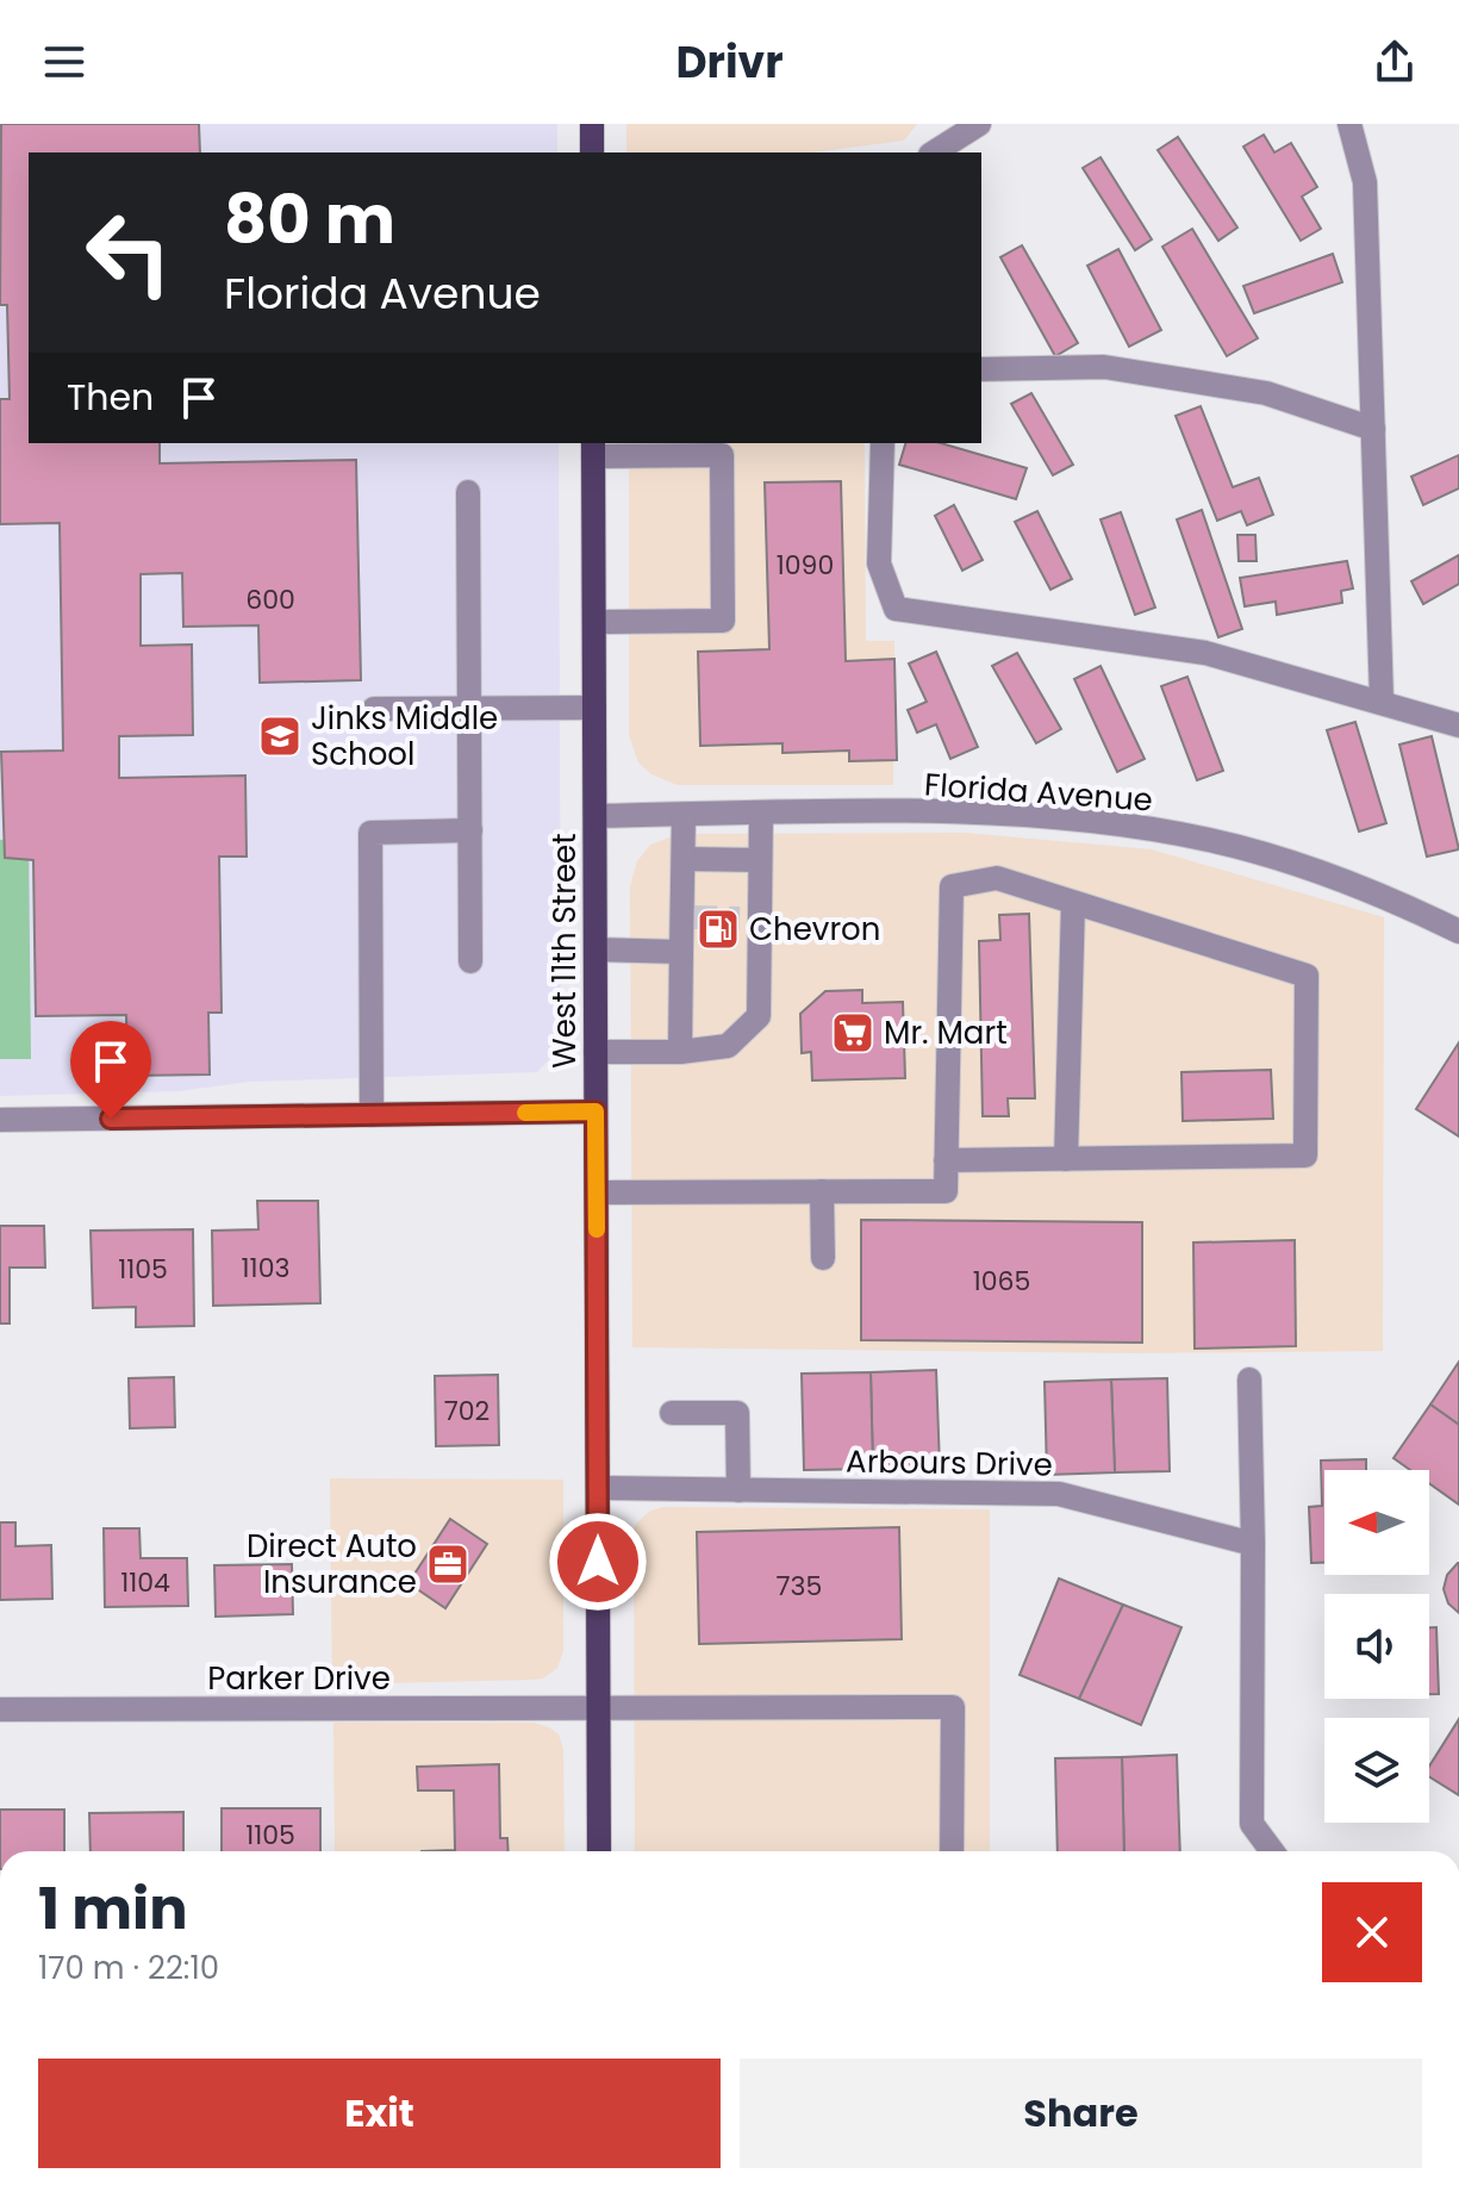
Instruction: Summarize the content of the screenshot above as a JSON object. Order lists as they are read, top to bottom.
{
  "streets": {
    "main road": ["West 11th Street"],
    "street": ["Florida Avenue", "Arbours Drive", "Parker Drive"]
  },
  "crossings": [
    ["Florida Avenue", "West 11th Street"],
    ["West 11th Street", "Arbours Drive"],
    ["West 11th Street", "Parker Drive"]
  ],
  "places": {
    "school or university": ["Jinks Middle School"],
    "fuel station": ["Chevron"],
    "supermarket": ["Mr. Mart"],
    "office": ["Direct Auto Insurance"]
  },
  "house_numbers": [
    "1090",
    "600",
    "1103",
    "1105",
    "1065",
    "702",
    "1104",
    "735",
    "1105"
  ],
  "north": "left",
  "page": {
    "header": "Drivr",
    "turn": ["80 m", "Florida Avenue"],
    "then": "Then",
    "heading": ["1 min", "170 m · 22:10"],
    "buttons": ["Exit", "Share"]
  }
}
